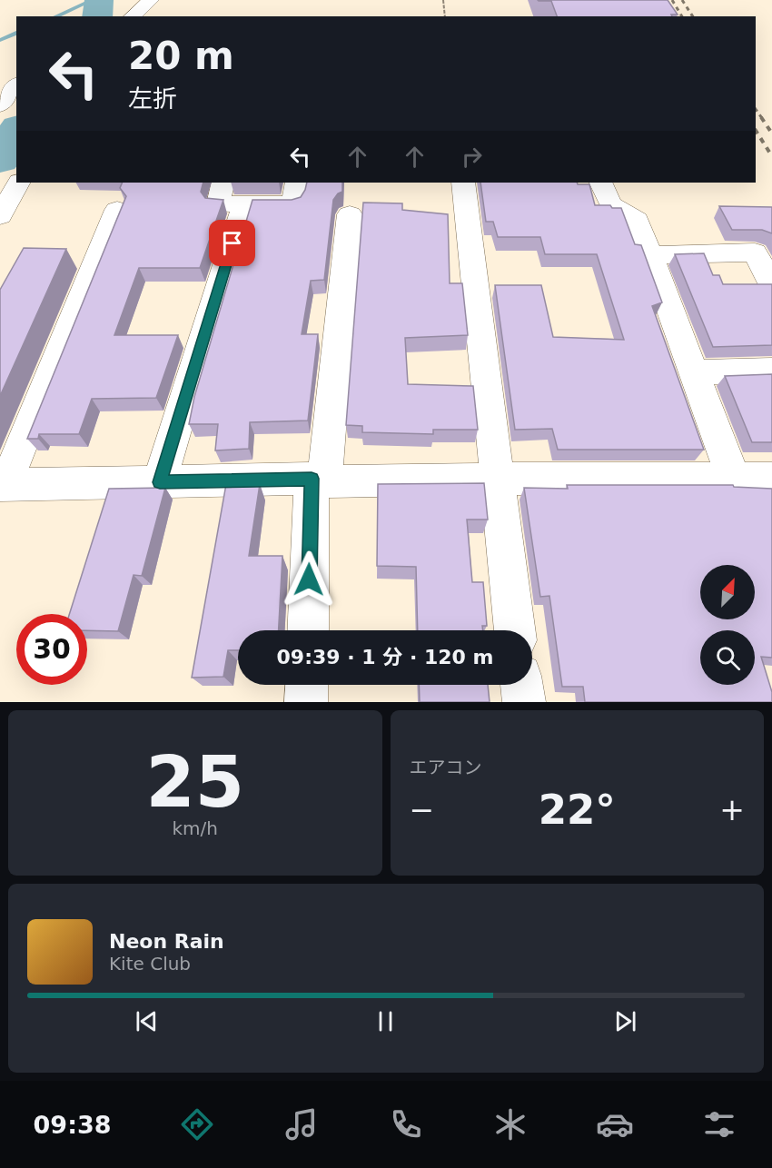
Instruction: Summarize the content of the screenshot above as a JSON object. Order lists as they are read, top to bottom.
{
  "north": "top right",
  "page": {
    "turn": ["20 m", "左折"],
    "limit": "30",
    "trip": "09:39 · 1 分 · 120 m",
    "tile": [
      ["25", "km/h"],
      "エアコン"
    ],
    "heat": ["−", "22°", "+"],
    "song": ["Neon Rain", "Kite Club"],
    "tabs": "09:38"
  }
}
